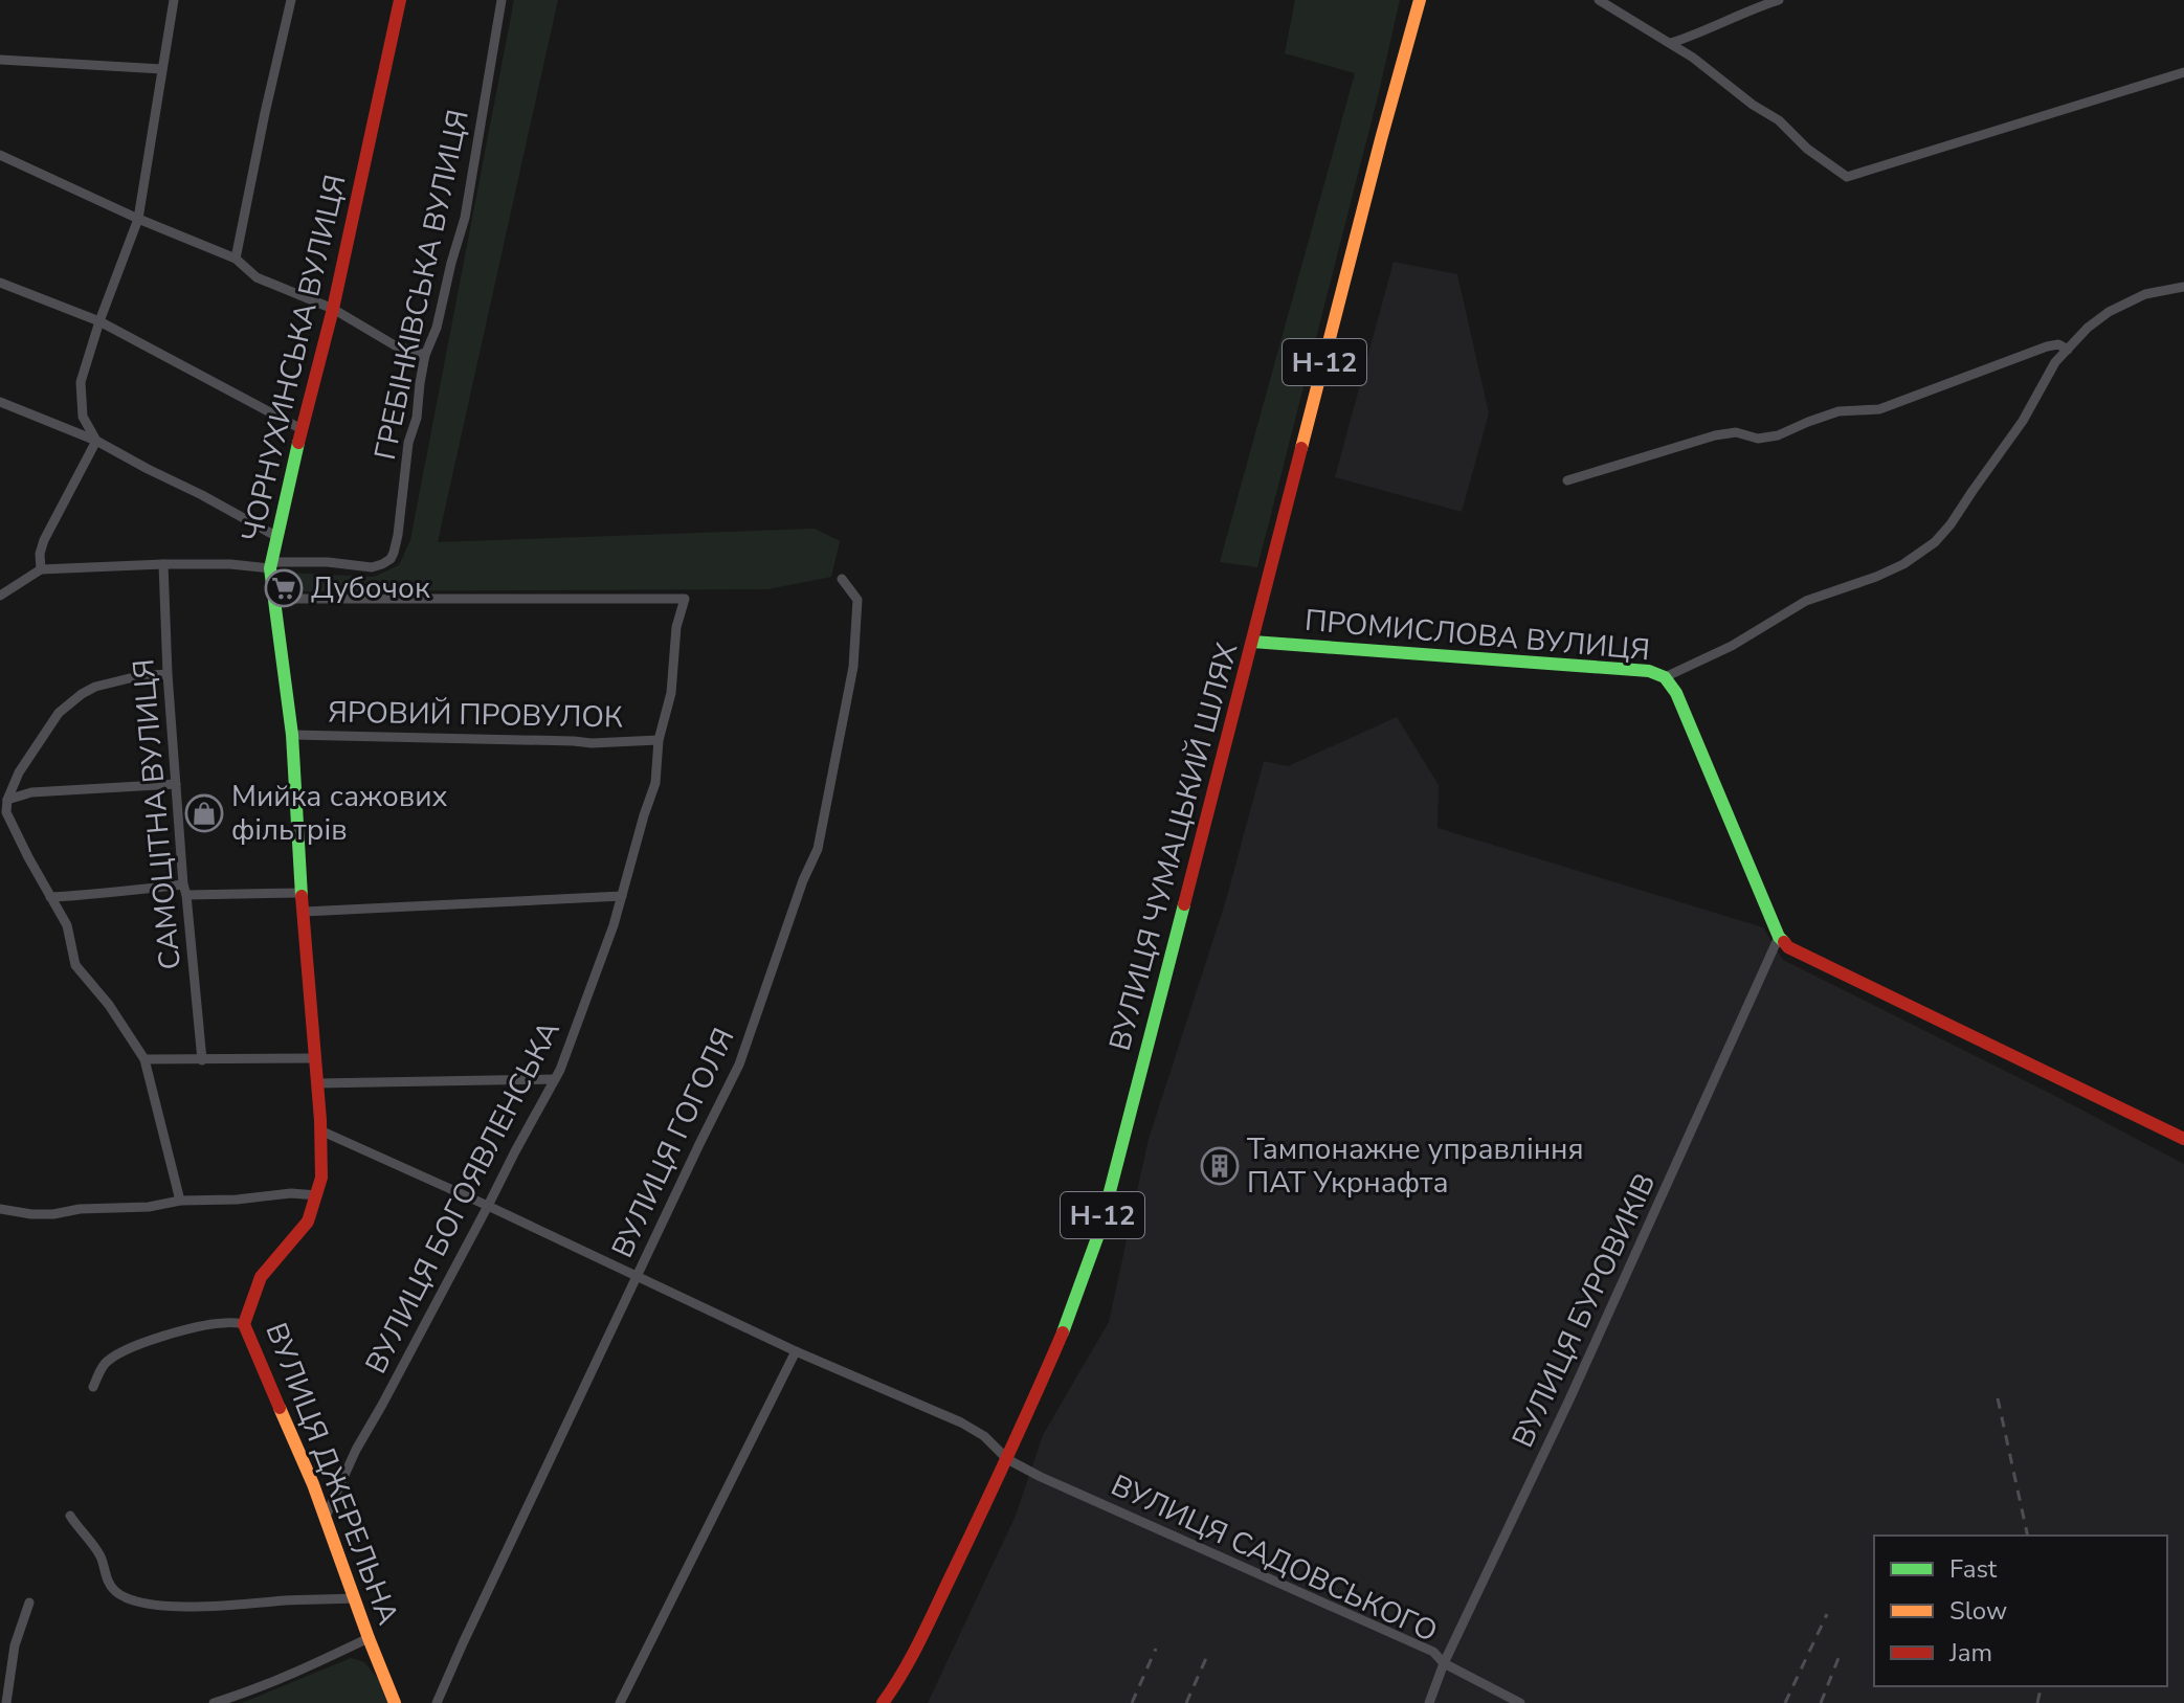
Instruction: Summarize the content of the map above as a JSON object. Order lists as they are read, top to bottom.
{
  "streets": {
    "street": [
      "ГРЕБІНКІВСЬКА ВУЛИЦЯ",
      "ЧОРНУХИНСЬКА ВУЛИЦЯ",
      "Н-12",
      "ПРОМИСЛОВА ВУЛИЦЯ",
      "ЯРОВИЙ ПРОВУЛОК",
      "САМОЦІТНА ВУЛИЦЯ",
      "ВУЛИЦЯ ЧУМАЦЬКИЙ ШЛЯХ",
      "ВУЛИЦЯ ГОГОЛЯ",
      "ВУЛИЦЯ БОГОЯВЛЕНСЬКА",
      "ВУЛИЦЯ БУРОВИКІВ",
      "ВУЛИЦЯ ДЖЕРЕЛЬНА",
      "ВУЛИЦЯ САДОВСЬКОГО"
    ]
  },
  "crossings": [
    ["ГРЕБІНКІВСЬКА ВУЛИЦЯ", "ЧОРНУХИНСЬКА ВУЛИЦЯ"],
    ["ЧОРНУХИНСЬКА ВУЛИЦЯ", "ЯРОВИЙ ПРОВУЛОК"],
    ["ЧОРНУХИНСЬКА ВУЛИЦЯ", "ВУЛИЦЯ БОГОЯВЛЕНСЬКА"],
    ["ЧОРНУХИНСЬКА ВУЛИЦЯ", "ВУЛИЦЯ ДЖЕРЕЛЬНА"],
    ["ЧОРНУХИНСЬКА ВУЛИЦЯ", "ВУЛИЦЯ САДОВСЬКОГО"],
    ["ПРОМИСЛОВА ВУЛИЦЯ", "ВУЛИЦЯ ЧУМАЦЬКИЙ ШЛЯХ"],
    ["ПРОМИСЛОВА ВУЛИЦЯ", "ВУЛИЦЯ БУРОВИКІВ"],
    ["ЯРОВИЙ ПРОВУЛОК", "ВУЛИЦЯ БОГОЯВЛЕНСЬКА"],
    ["ВУЛИЦЯ ЧУМАЦЬКИЙ ШЛЯХ", "ВУЛИЦЯ САДОВСЬКОГО"],
    ["ВУЛИЦЯ ГОГОЛЯ", "ВУЛИЦЯ САДОВСЬКОГО"],
    ["ВУЛИЦЯ БОГОЯВЛЕНСЬКА", "ВУЛИЦЯ ДЖЕРЕЛЬНА"],
    ["ВУЛИЦЯ БОГОЯВЛЕНСЬКА", "ВУЛИЦЯ САДОВСЬКОГО"],
    ["ВУЛИЦЯ БУРОВИКІВ", "ВУЛИЦЯ САДОВСЬКОГО"],
    ["ВУЛИЦЯ ДЖЕРЕЛЬНА", "ВУЛИЦЯ САДОВСЬКОГО"]
  ],
  "places": {
    "supermarket": ["Дубочок"],
    "shop": ["Мийка сажових фільтрів"],
    "building": ["Тампонажне управління ПАТ Укрнафта"]
  },
  "legend": ["Fast", "Slow", "Jam"]
}
